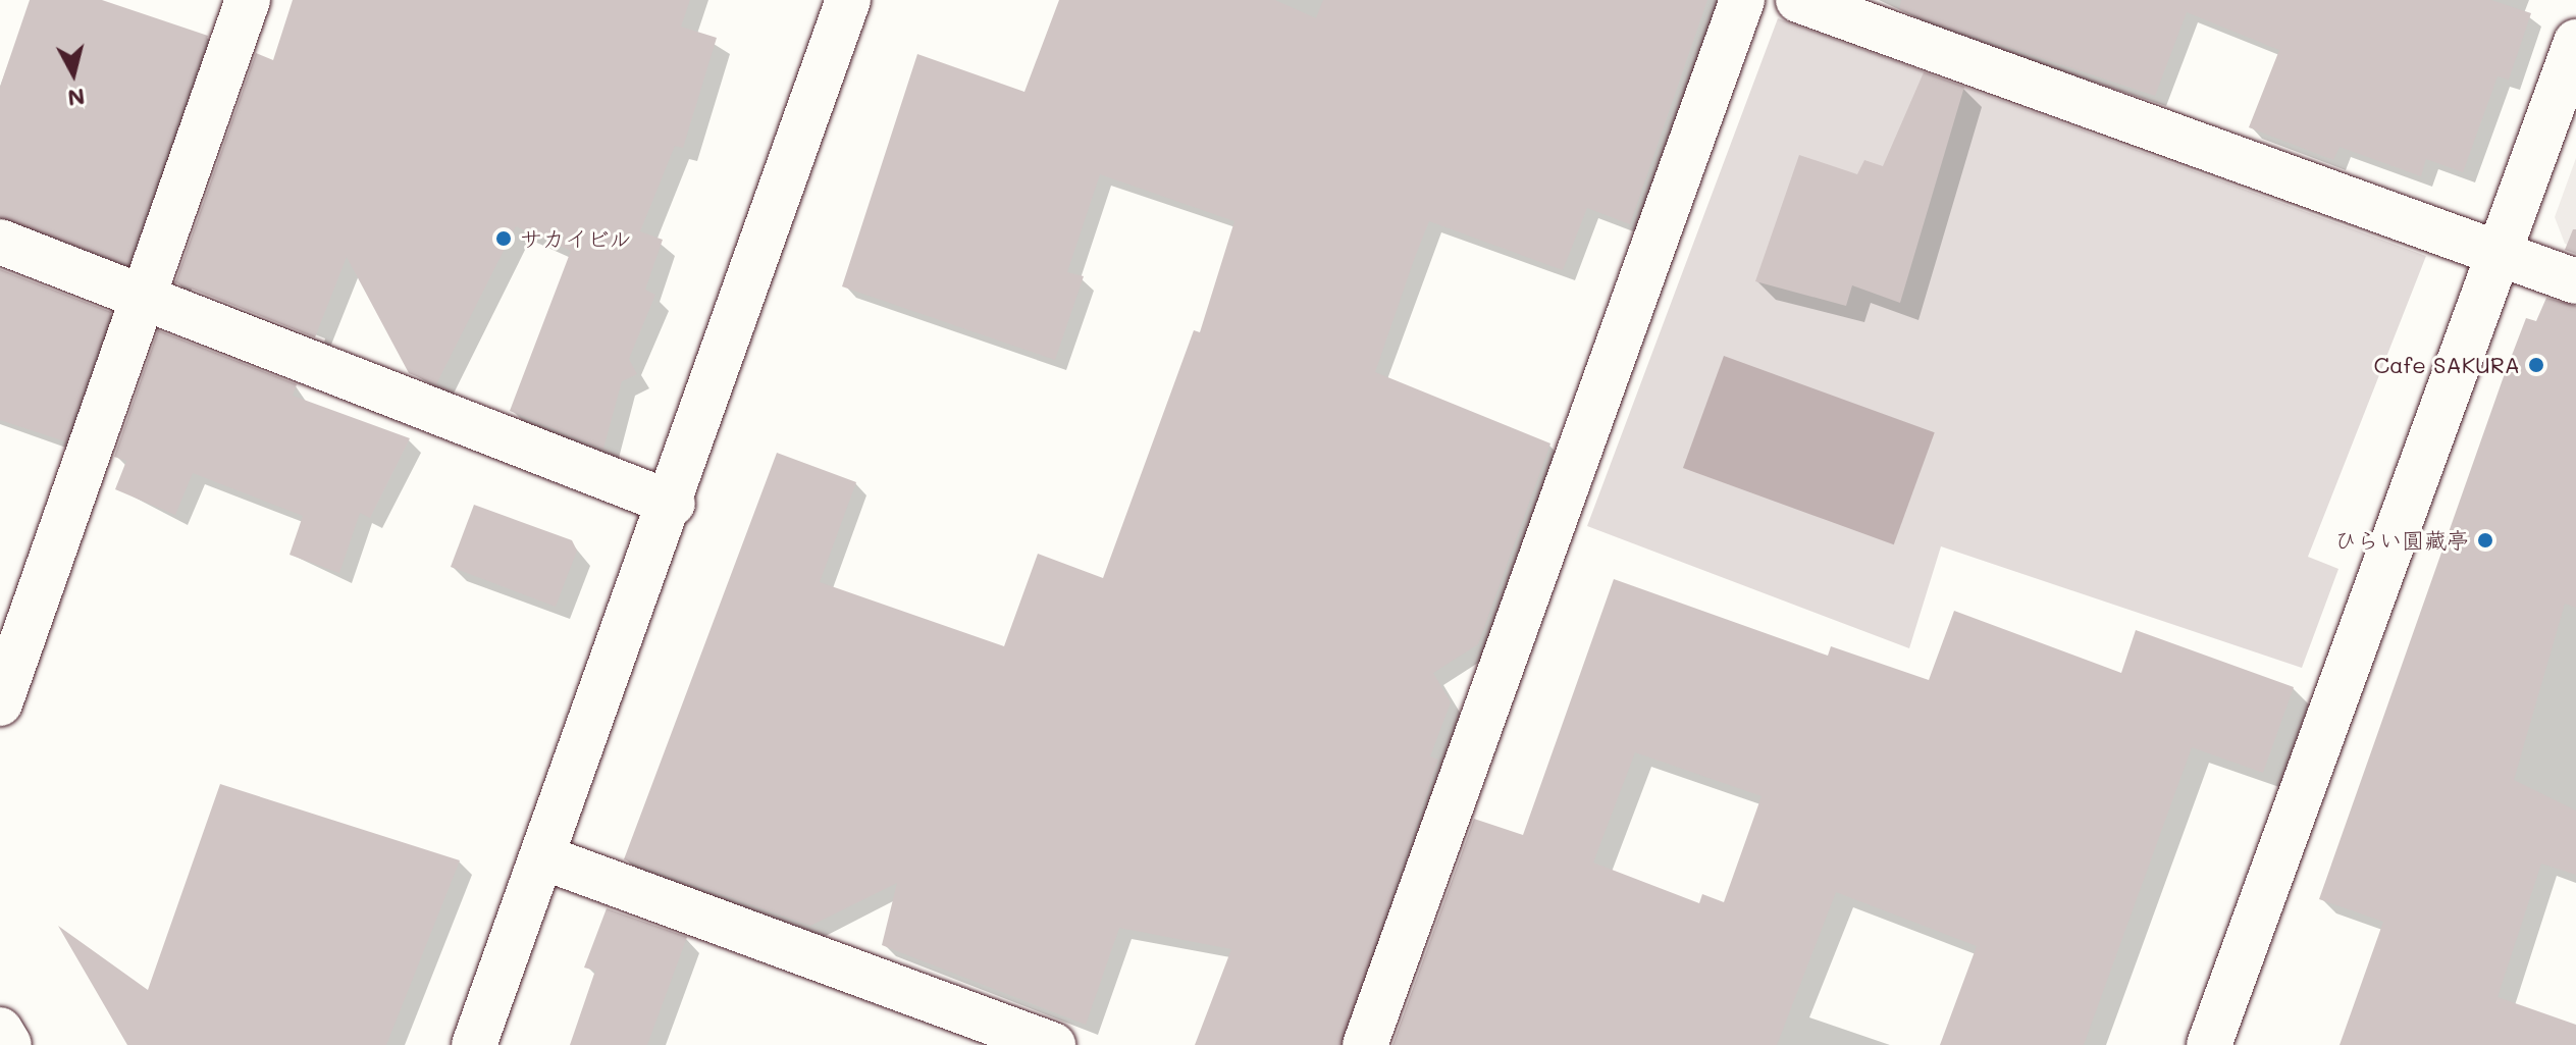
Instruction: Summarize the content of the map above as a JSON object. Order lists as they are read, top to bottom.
{
  "places": ["サカイビル", "Cafe SAKURA", "ひらい圓藏亭"],
  "north": "bottom"
}
